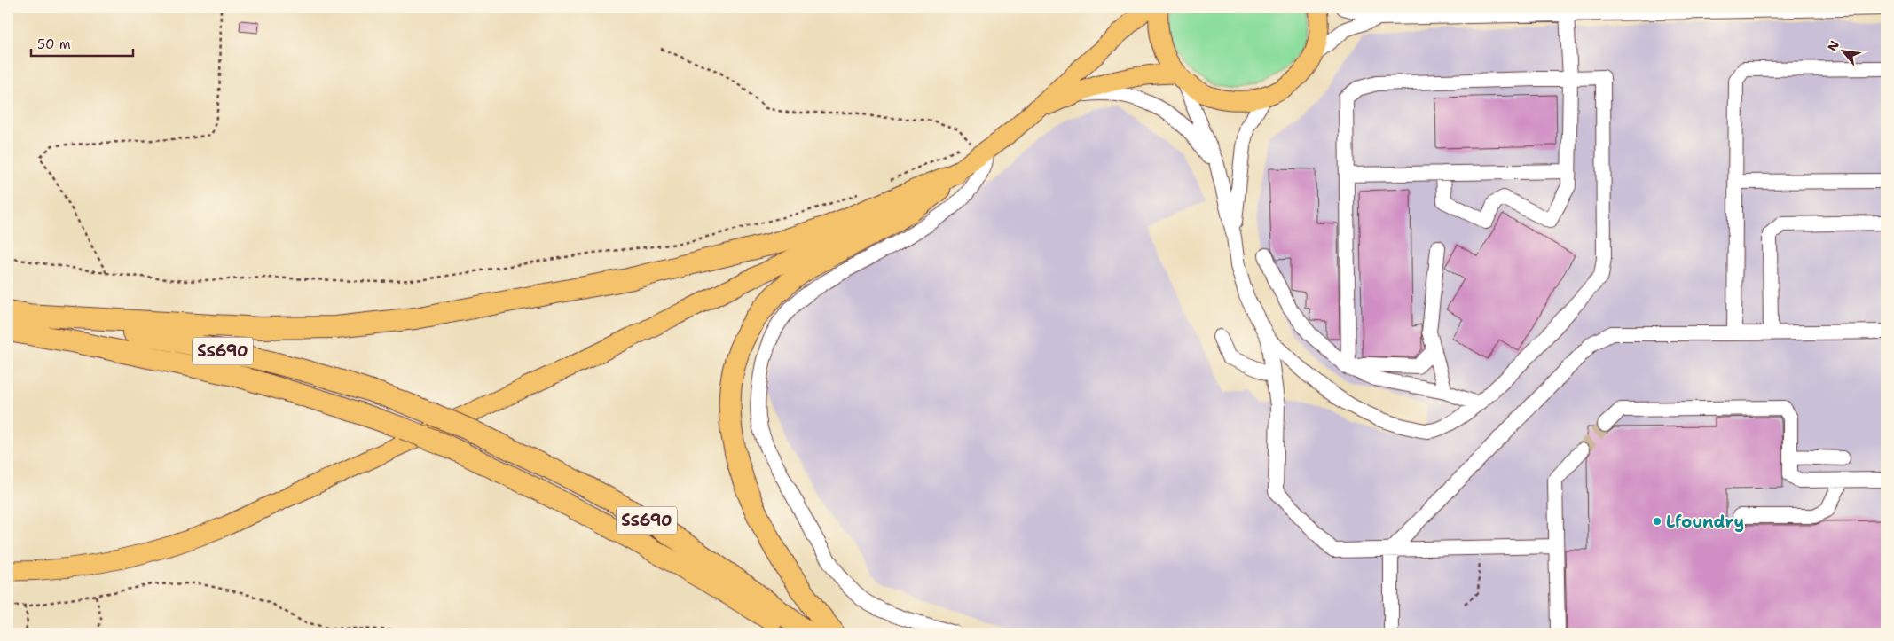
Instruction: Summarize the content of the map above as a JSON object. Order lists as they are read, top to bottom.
{
  "streets": {
    "highway": ["SS690"]
  },
  "places": ["Lfoundry"],
  "scale_bar": "50 m",
  "north": "top left"
}
